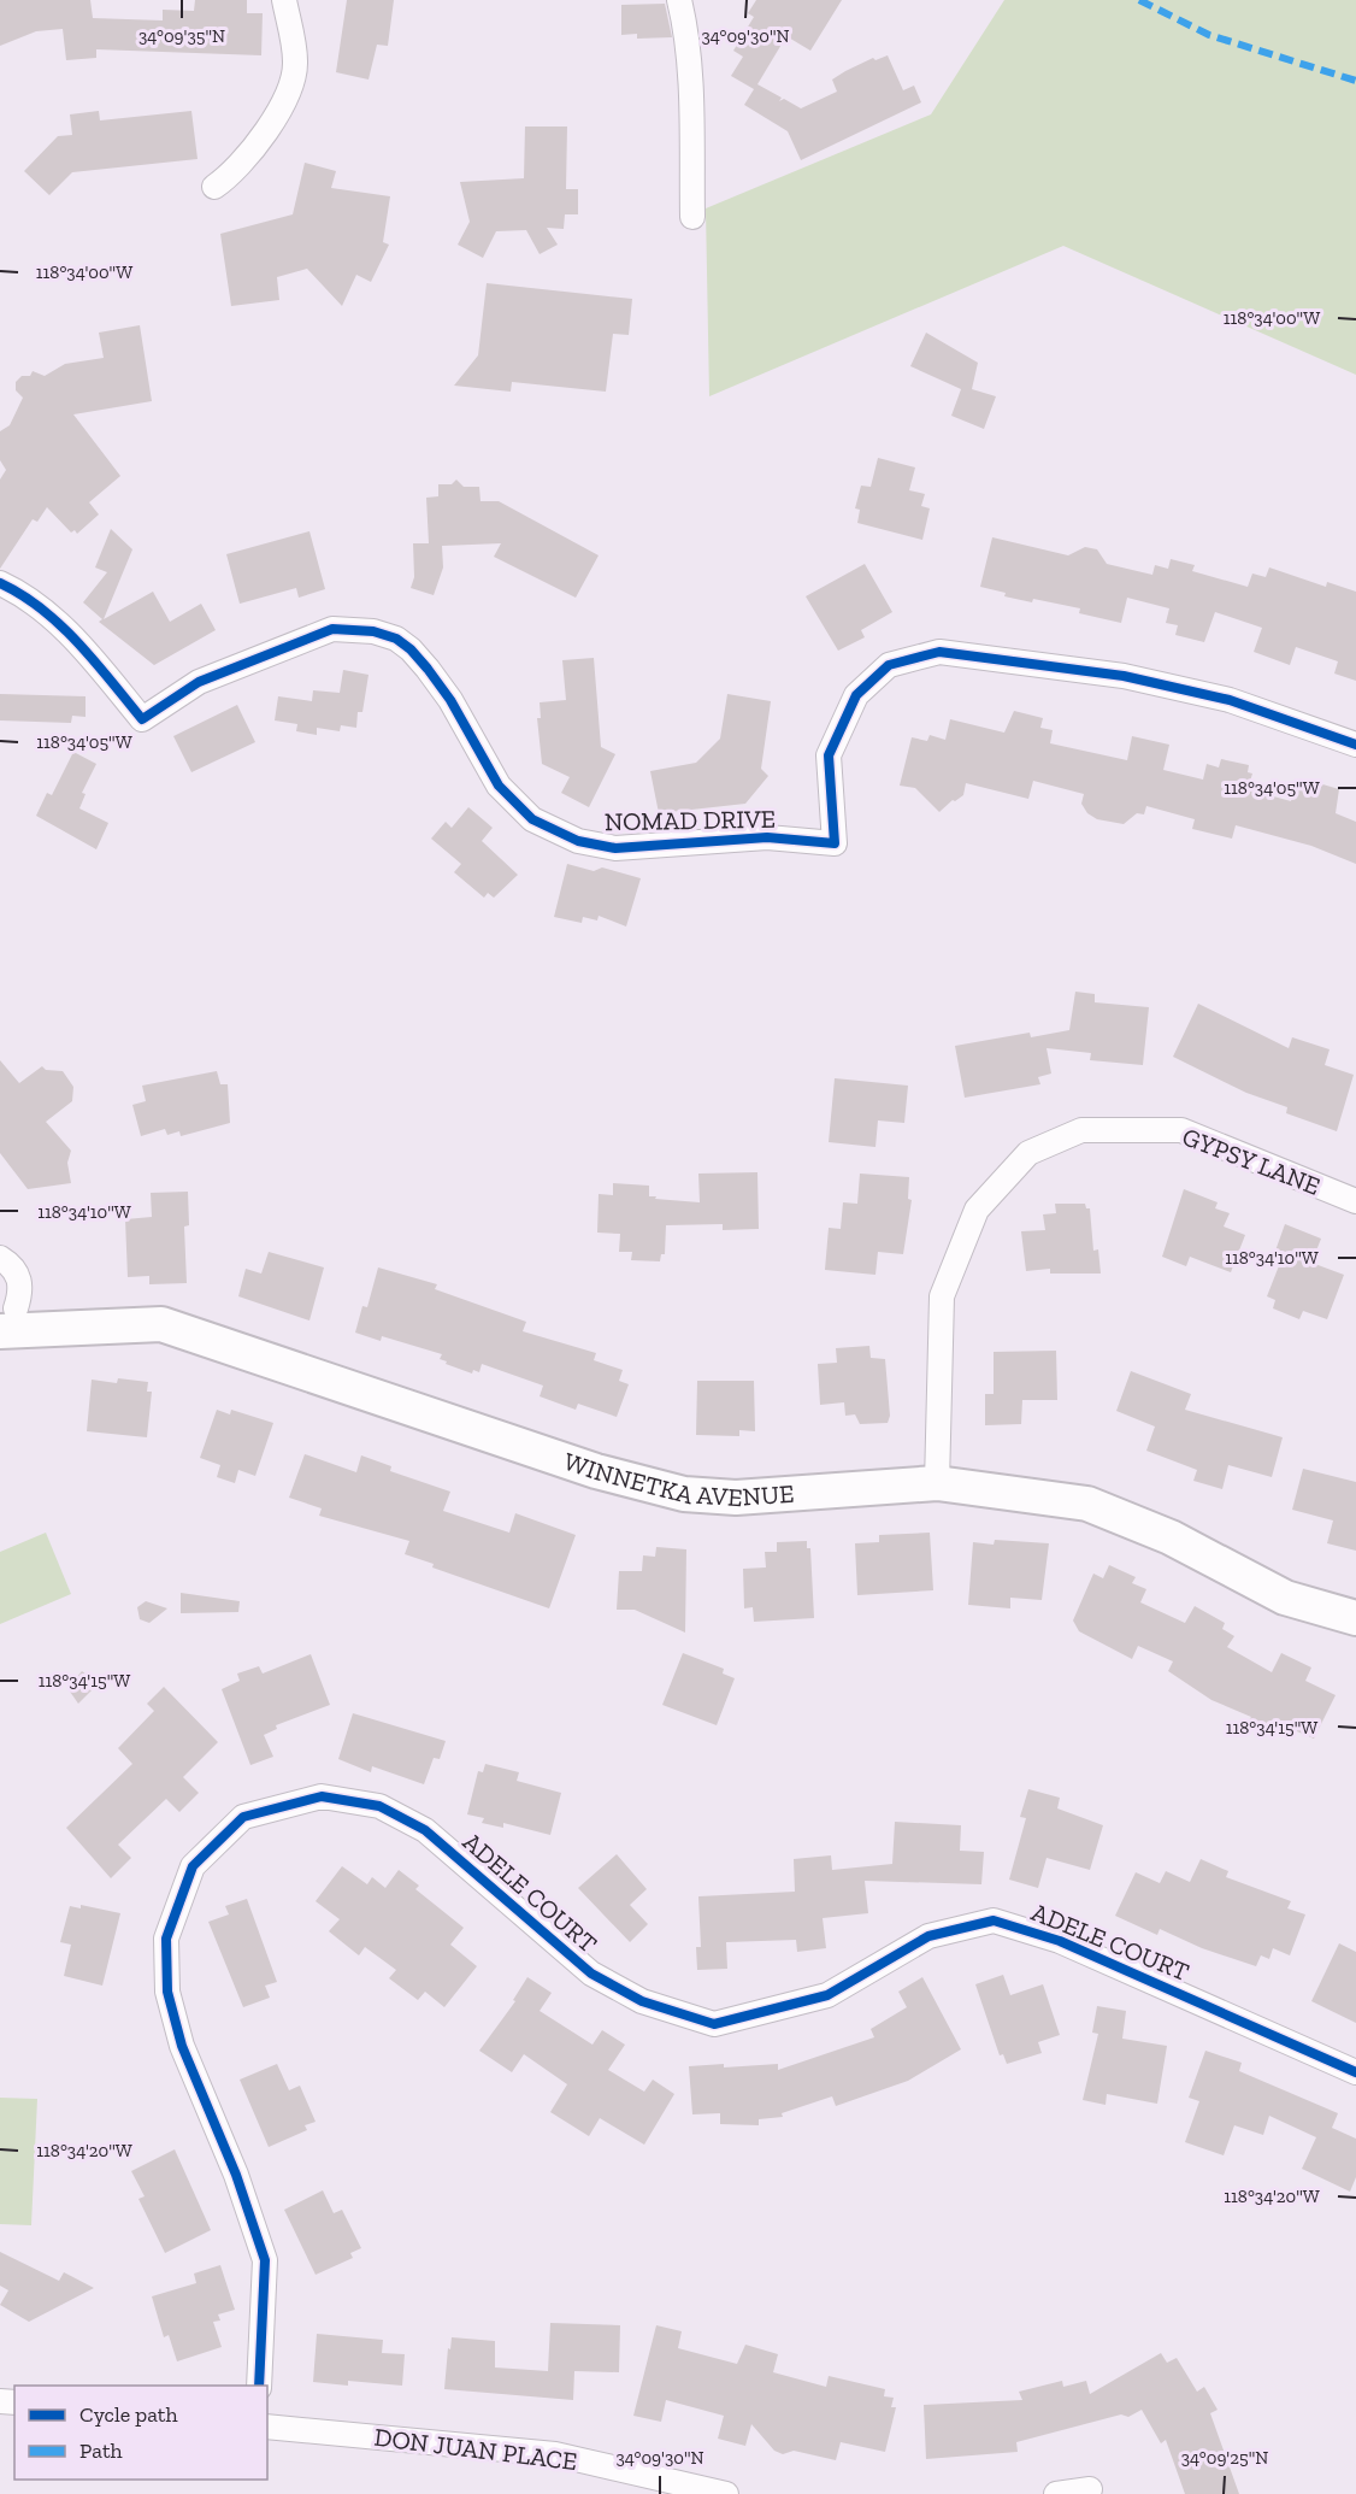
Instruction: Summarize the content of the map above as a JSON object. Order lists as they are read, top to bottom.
{
  "streets": {
    "main road": ["WINNETKA AVENUE"],
    "street": [
      "NOMAD DRIVE",
      "GYPSY LANE",
      "ADELE COURT",
      "DON JUAN PLACE"
    ]
  },
  "crossings": [
    ["GYPSY LANE", "WINNETKA AVENUE"]
  ],
  "legend": ["Cycle path", "Path"],
  "coordinates": [
    "34°09'35\"N",
    "34°09'30\"N",
    "118°34'00\"W",
    "118°34'05\"W",
    "118°34'10\"W",
    "118°34'15\"W",
    "118°34'20\"W",
    "34°09'25\"N"
  ]
}
